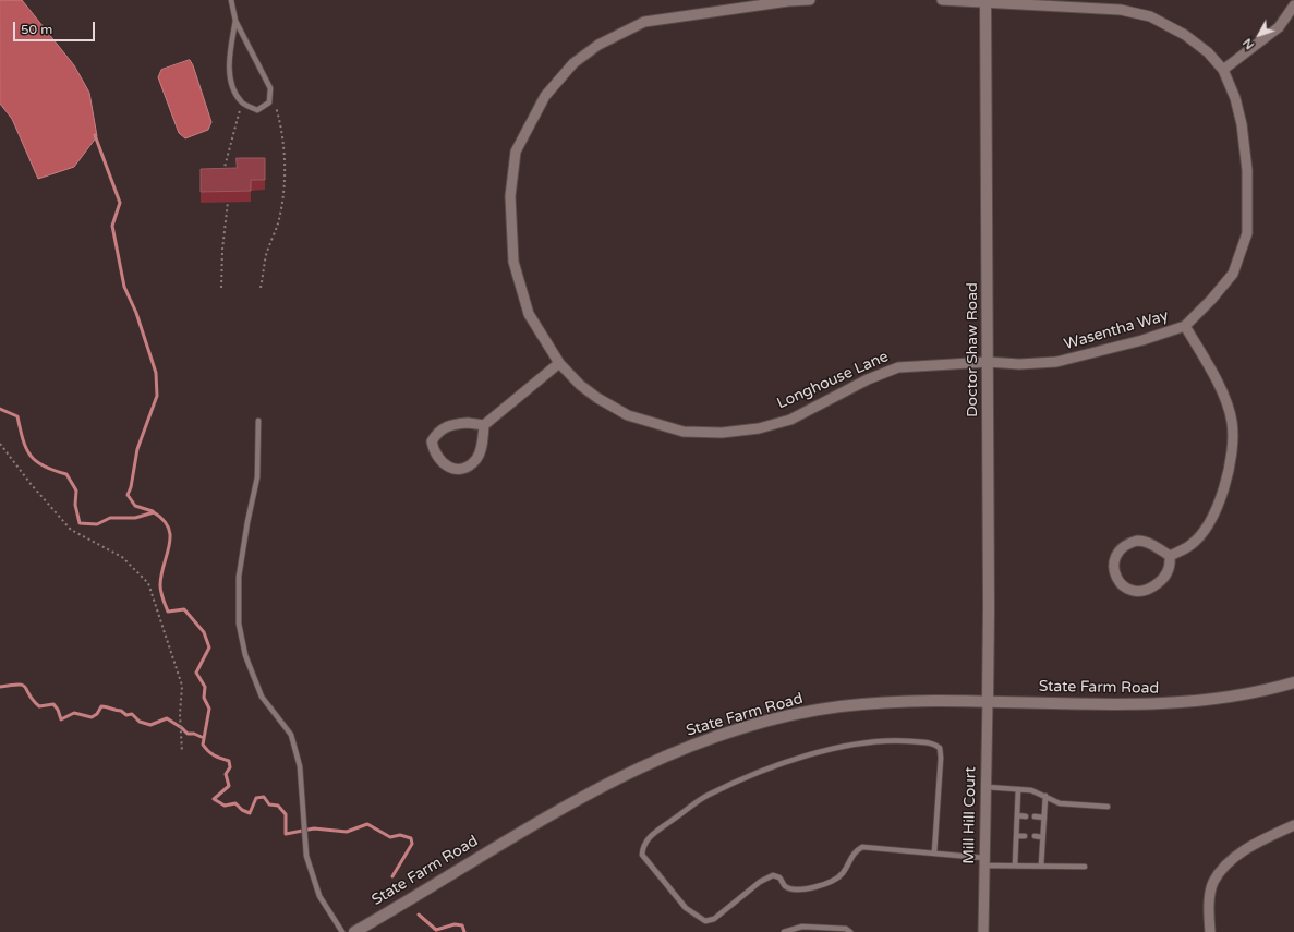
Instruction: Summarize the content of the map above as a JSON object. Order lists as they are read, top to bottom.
{
  "streets": {
    "main road": ["Doctor Shaw Road", "State Farm Road"],
    "street": ["Wasentha Way", "Longhouse Lane", "Mill Hill Court"]
  },
  "crossings": [
    ["Wasentha Way", "Doctor Shaw Road"],
    ["Wasentha Way", "Longhouse Lane"],
    ["Doctor Shaw Road", "Longhouse Lane"],
    ["Doctor Shaw Road", "State Farm Road"],
    ["Doctor Shaw Road", "Mill Hill Court"],
    ["State Farm Road", "Mill Hill Court"]
  ],
  "scale_bar": "50 m",
  "north": "bottom left"
}
